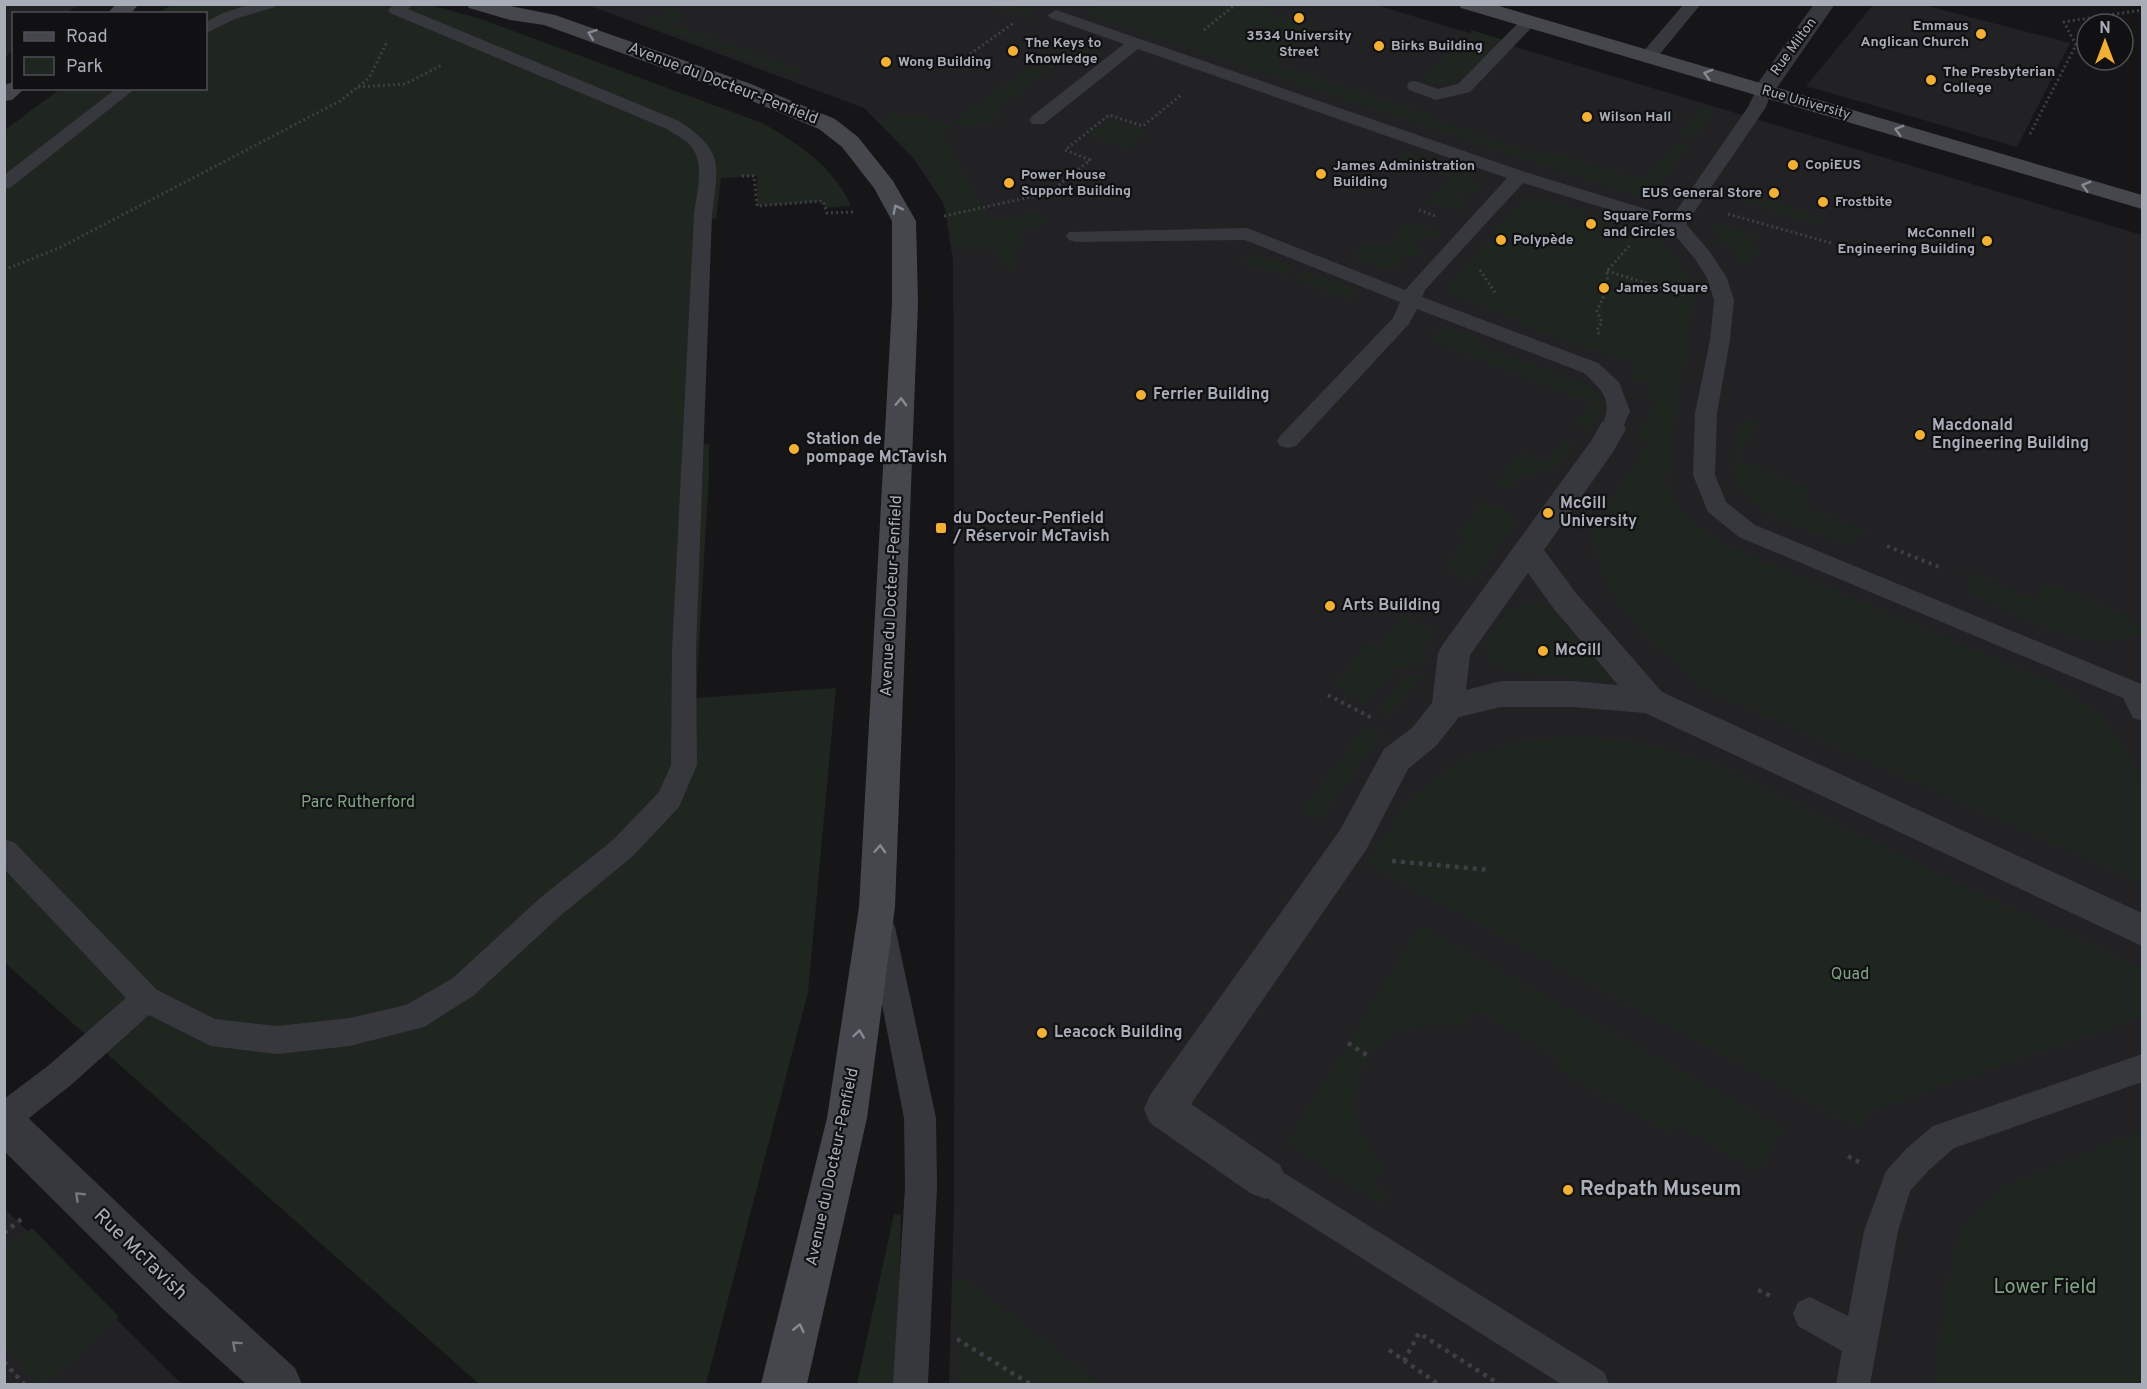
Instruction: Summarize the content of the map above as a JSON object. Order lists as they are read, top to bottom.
{
  "streets": {
    "main road": ["Avenue du Docteur-Penfield", "Rue University"],
    "street": ["Rue Milton", "Rue McTavish"]
  },
  "crossings": [
    ["Rue Milton", "Rue University"]
  ],
  "one_way": ["Avenue du Docteur-Penfield", "Rue University", "Rue McTavish"],
  "parks": ["Parc Rutherford", "Quad", "Lower Field"],
  "places": {
    "other": [
      "3534 University Street",
      "Emmaus Anglican Church",
      "Birks Building",
      "The Keys to Knowledge",
      "Wong Building",
      "The Presbyterian College",
      "Wilson Hall",
      "CopiEUS",
      "James Administration Building",
      "Power House Support Building",
      "EUS General Store",
      "Frostbite",
      "Square Forms and Circles",
      "Polypède",
      "McConnell Engineering Building",
      "James Square",
      "Ferrier Building",
      "Macdonald Engineering Building",
      "Station de pompage McTavish",
      "McGill University",
      "Arts Building",
      "McGill",
      "Leacock Building",
      "Redpath Museum"
    ],
    "transit": ["du Docteur-Penfield / Réservoir McTavish"]
  },
  "legend": ["Road", "Park"],
  "north": "top"
}
